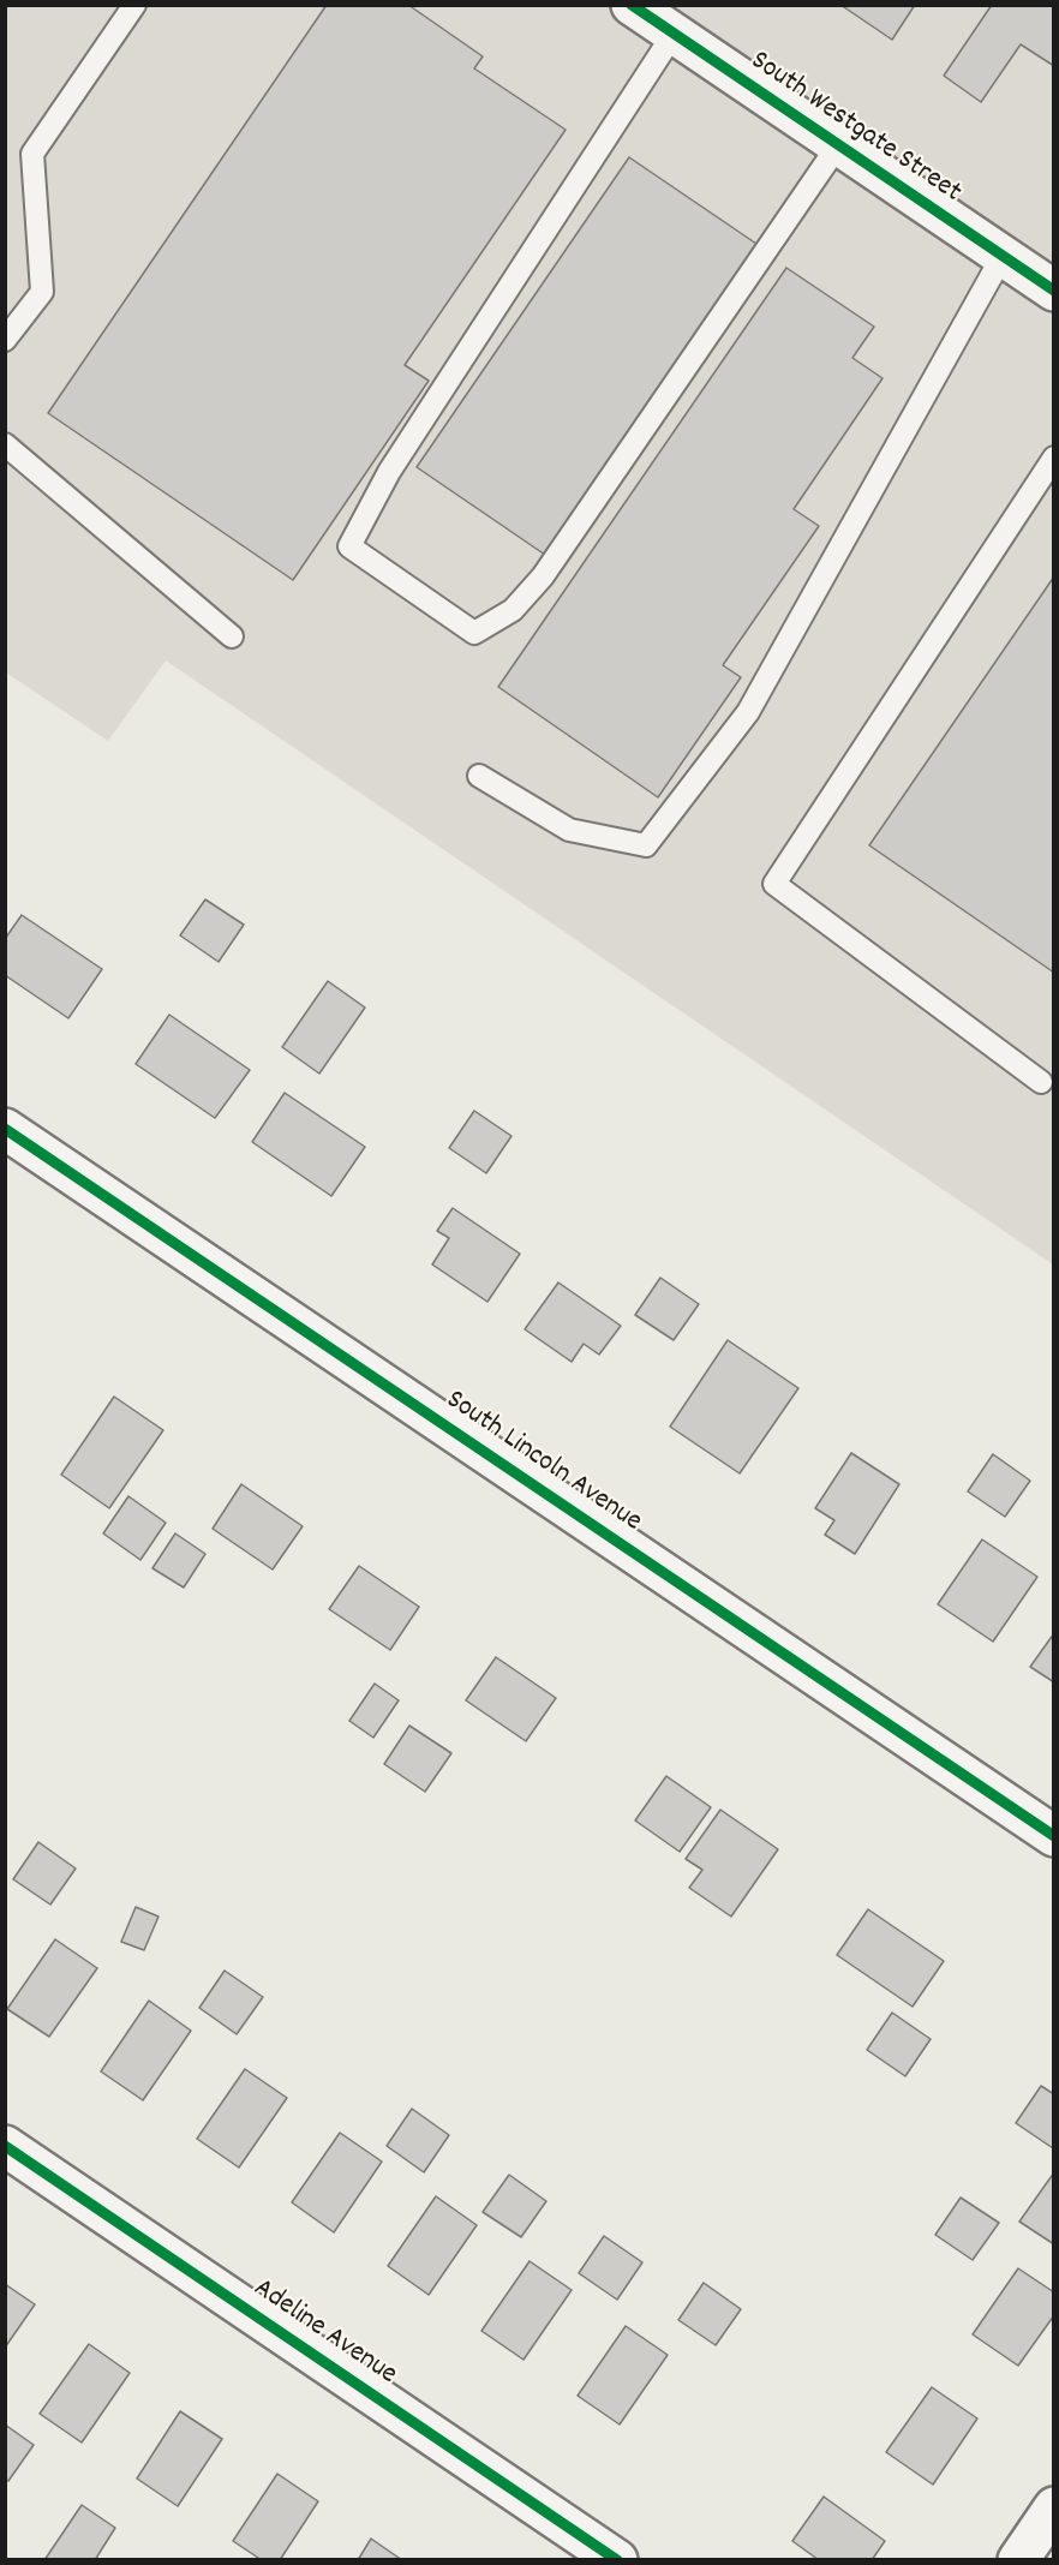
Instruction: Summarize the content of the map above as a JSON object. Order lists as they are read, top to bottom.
{
  "streets": {
    "street": ["South Westgate Street", "South Lincoln Avenue", "Adeline Avenue"]
  }
}
